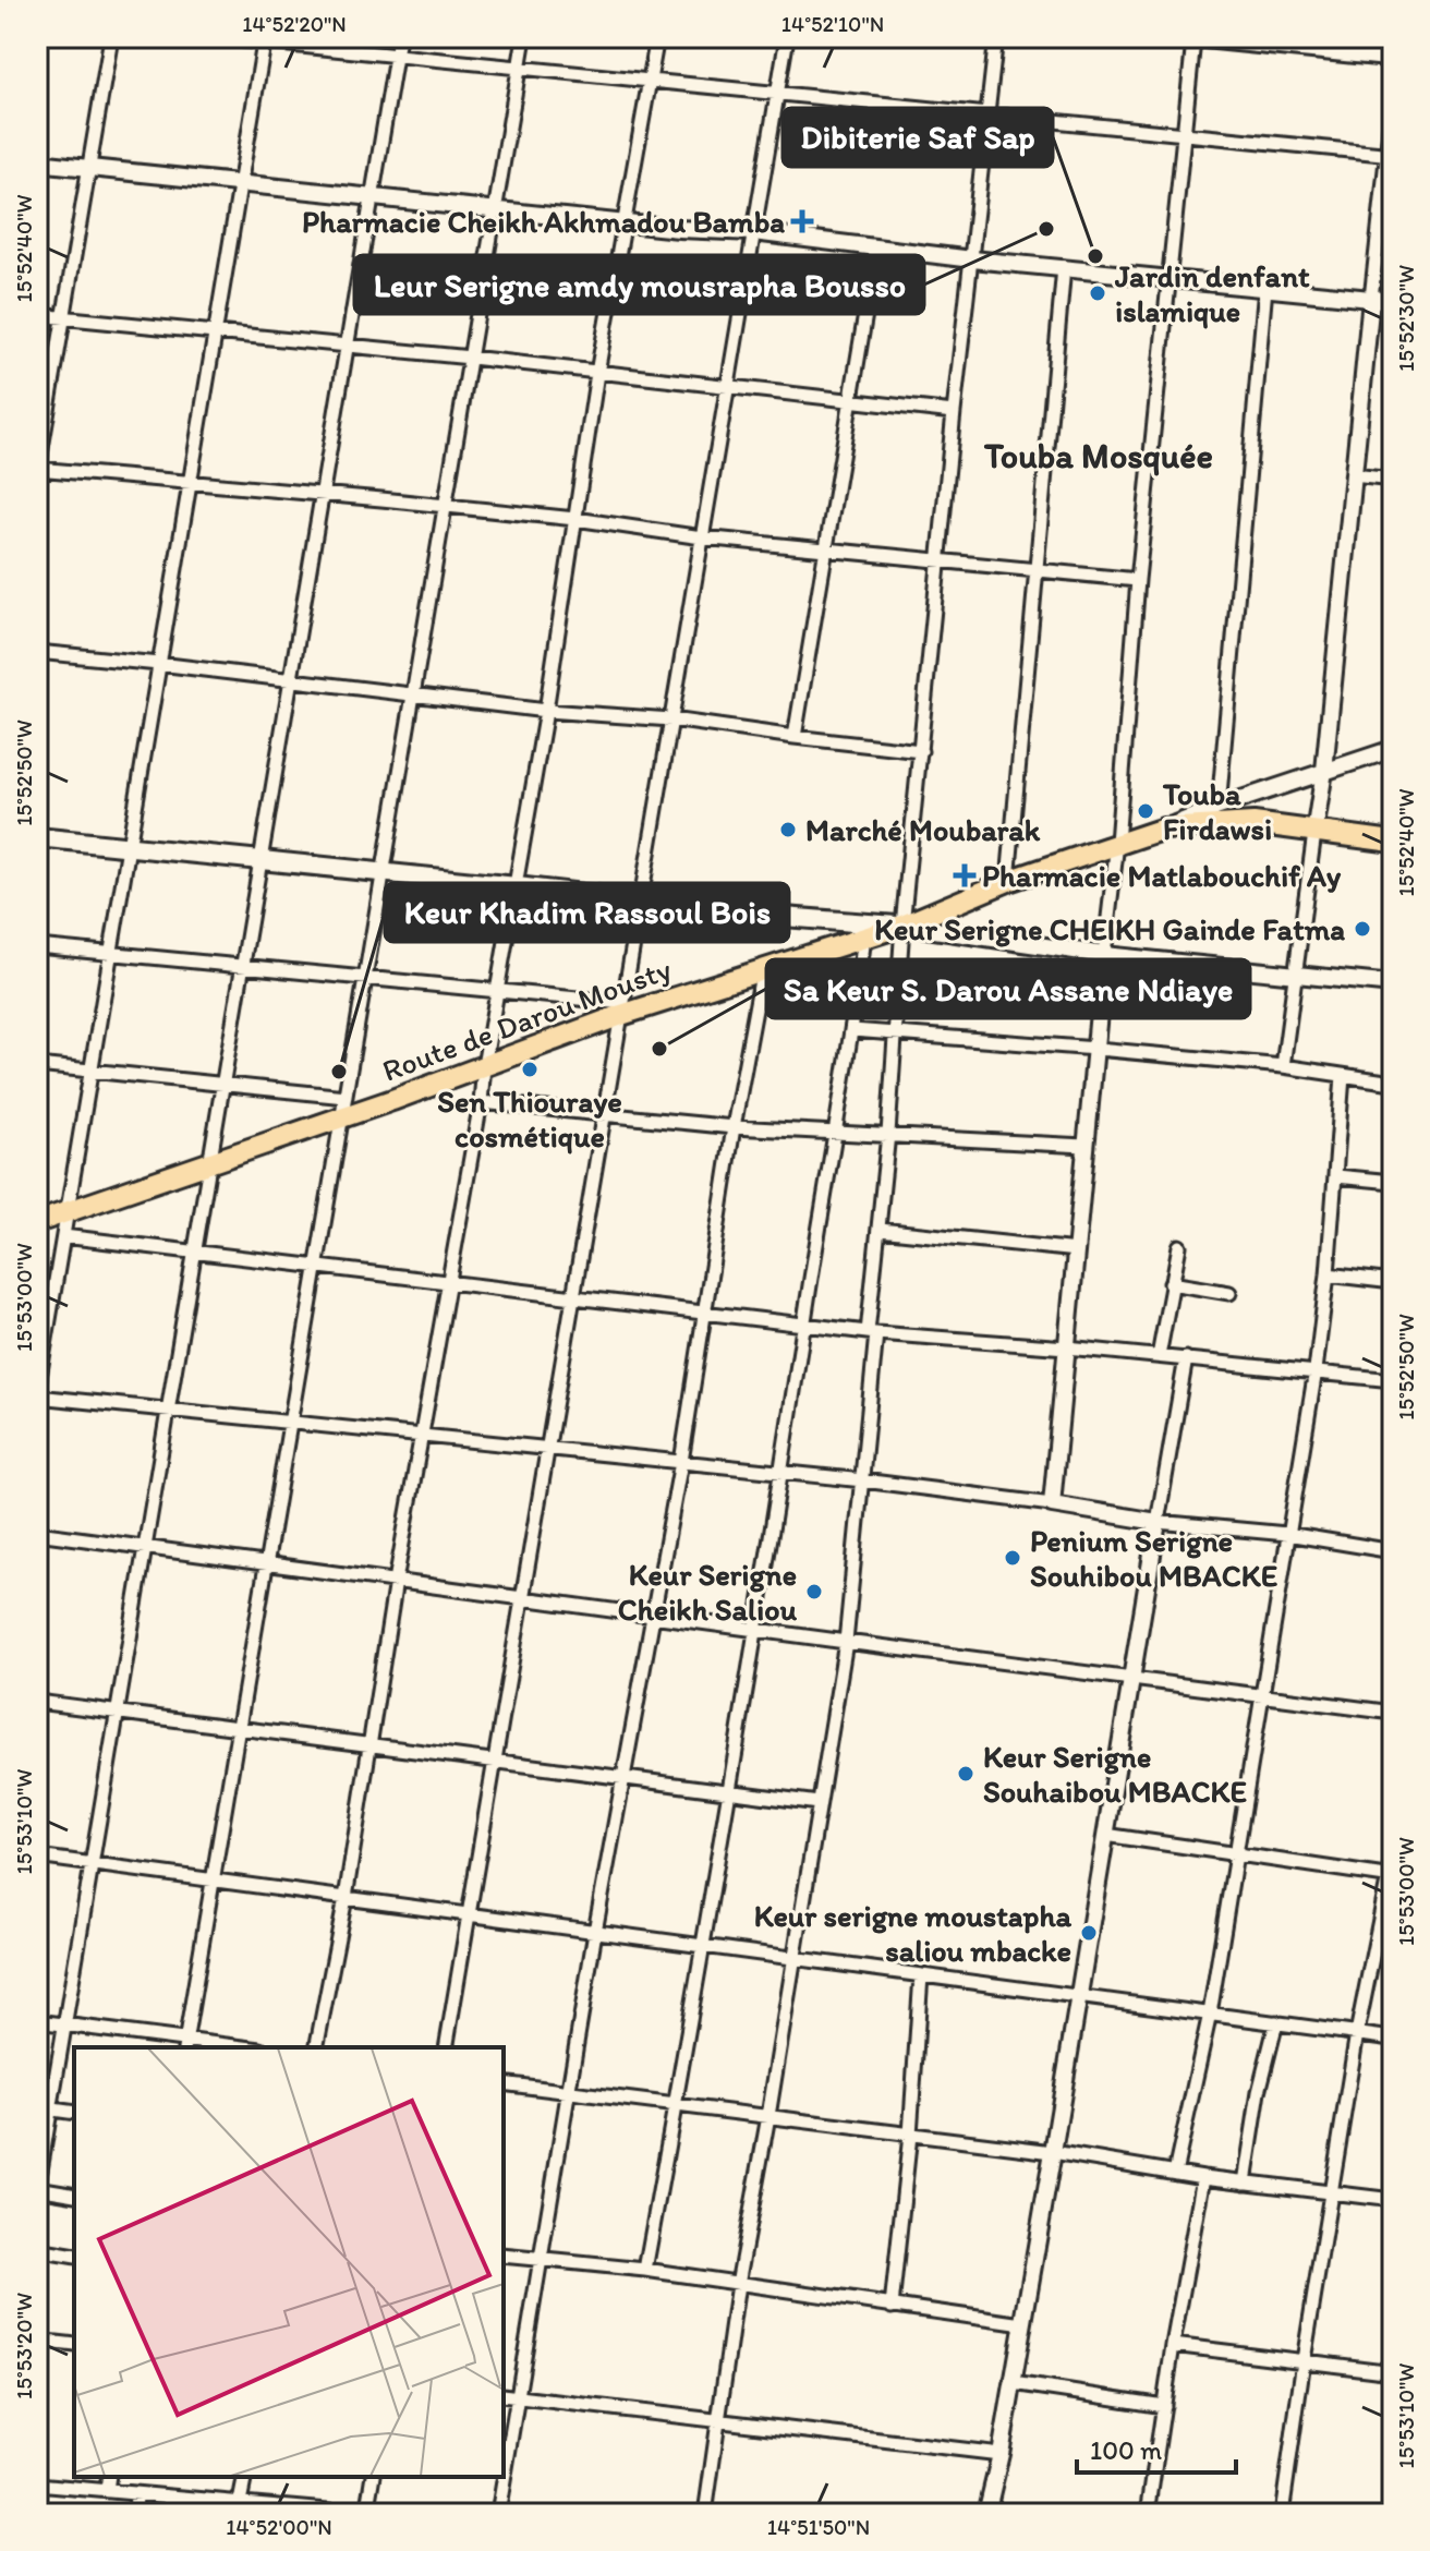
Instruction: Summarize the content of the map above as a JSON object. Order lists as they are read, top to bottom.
{
  "streets": {
    "main road": ["Route de Darou Mousty"]
  },
  "districts": ["Touba Mosquée"],
  "places": {
    "health": ["Pharmacie Cheikh Akhmadou Bamba", "Pharmacie Matlabouchif Ay"],
    "other": [
      "Leur Serigne amdy mousrapha Bousso",
      "Dibiterie Saf Sap",
      "Jardin denfant islamique",
      "Touba Firdawsi",
      "Marché Moubarak",
      "Keur Serigne CHEIKH Gainde Fatma",
      "Sa Keur S. Darou Assane Ndiaye",
      "Sen Thiouraye cosmétique",
      "Keur Khadim Rassoul Bois",
      "Penium Serigne Souhibou MBACKE",
      "Keur Serigne Cheikh Saliou",
      "Keur Serigne Souhaibou MBACKE",
      "Keur serigne moustapha saliou mbacke"
    ]
  },
  "scale_bar": "100 m",
  "coordinates": [
    "14°52'20\"N",
    "14°52'10\"N",
    "15°52'40\"W",
    "15°52'30\"W",
    "15°52'50\"W",
    "15°53'00\"W",
    "15°53'10\"W",
    "15°53'20\"W",
    "14°52'00\"N",
    "14°51'50\"N"
  ]
}
